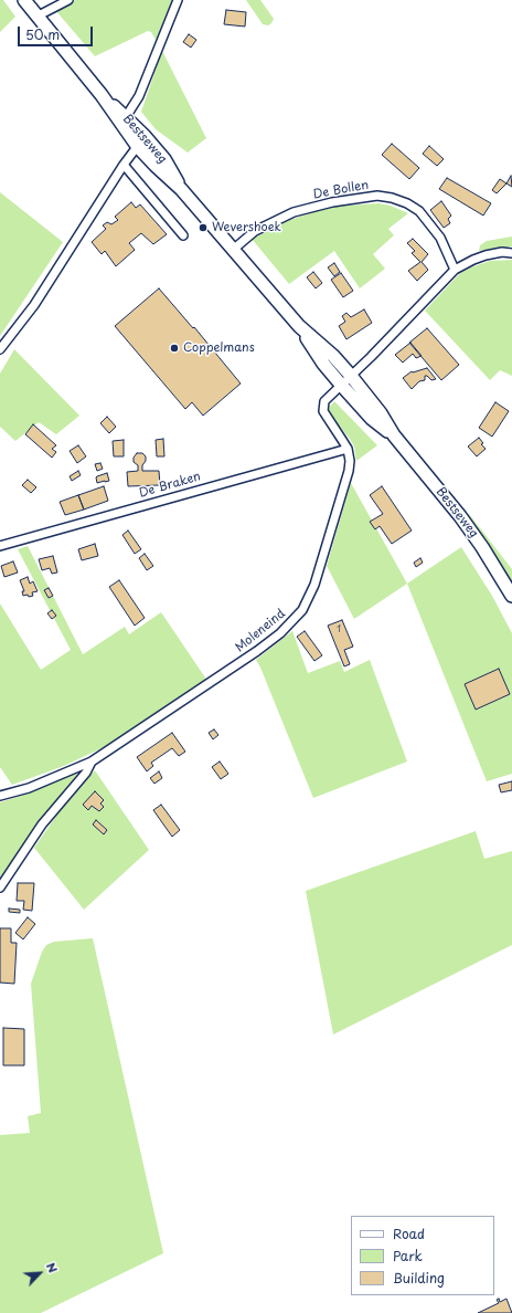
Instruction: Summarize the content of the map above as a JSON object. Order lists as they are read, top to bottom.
{
  "streets": {
    "main road": ["Bestseweg"],
    "street": ["De Bollen", "De Braken", "Moleneind"]
  },
  "crossings": [
    ["Bestseweg", "De Bollen"],
    ["Bestseweg", "Moleneind"],
    ["De Braken", "Moleneind"]
  ],
  "places": ["Wevershoek", "Coppelmans"],
  "house_numbers": ["1"],
  "legend": ["Road", "Park", "Building"],
  "scale_bar": "50 m",
  "north": "top right"
}
